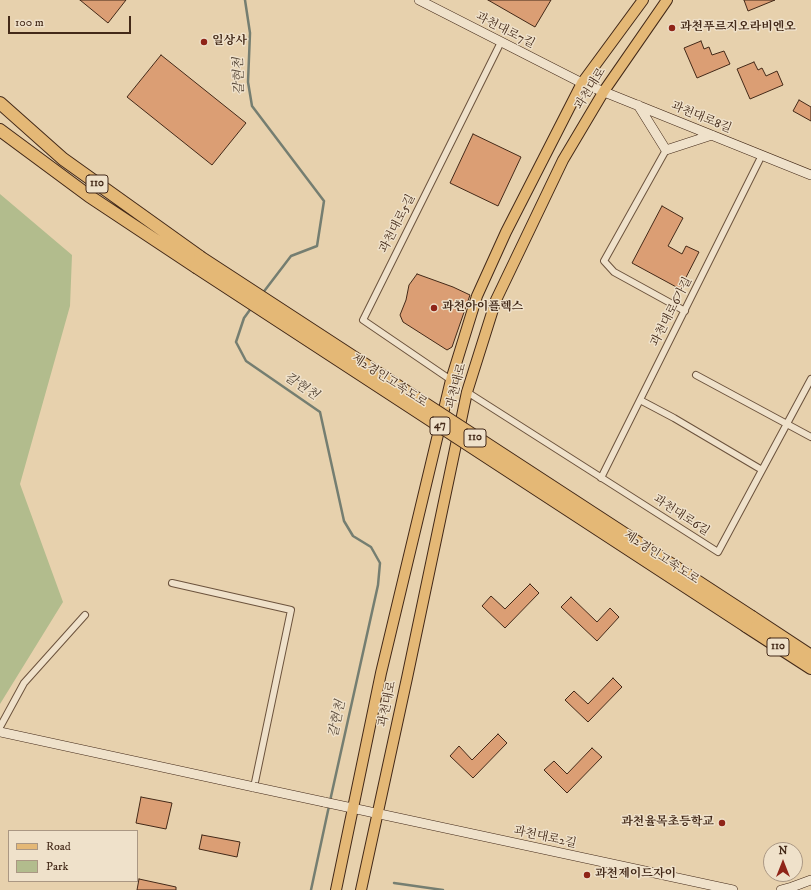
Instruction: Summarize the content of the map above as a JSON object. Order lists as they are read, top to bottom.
{
  "streets": {
    "highway": ["110", "제2경인고속도로"],
    "main road": ["과천대로", "47"],
    "street": [
      "과천대로7길",
      "과천대로8길",
      "과천대로5길",
      "과천대로6가길",
      "과천대로6길",
      "과천대로2길"
    ]
  },
  "crossings": [
    ["과천대로7길", "과천대로"],
    ["과천대로7길", "과천대로8길"],
    ["과천대로7길", "과천대로5길"],
    ["과천대로", "과천대로8길"],
    ["과천대로", "과천대로5길"],
    ["과천대로", "과천대로6길"],
    ["과천대로", "과천대로2길"],
    ["과천대로8길", "과천대로6가길"],
    ["과천대로6가길", "과천대로6길"]
  ],
  "water": ["갈현천"],
  "places": [
    "과천푸르지오라비엔오",
    "일상사",
    "과천아이플렉스",
    "과천율목초등학교",
    "과천제이드자이"
  ],
  "legend": ["Road", "Park"],
  "scale_bar": "100 m",
  "north": "top"
}
